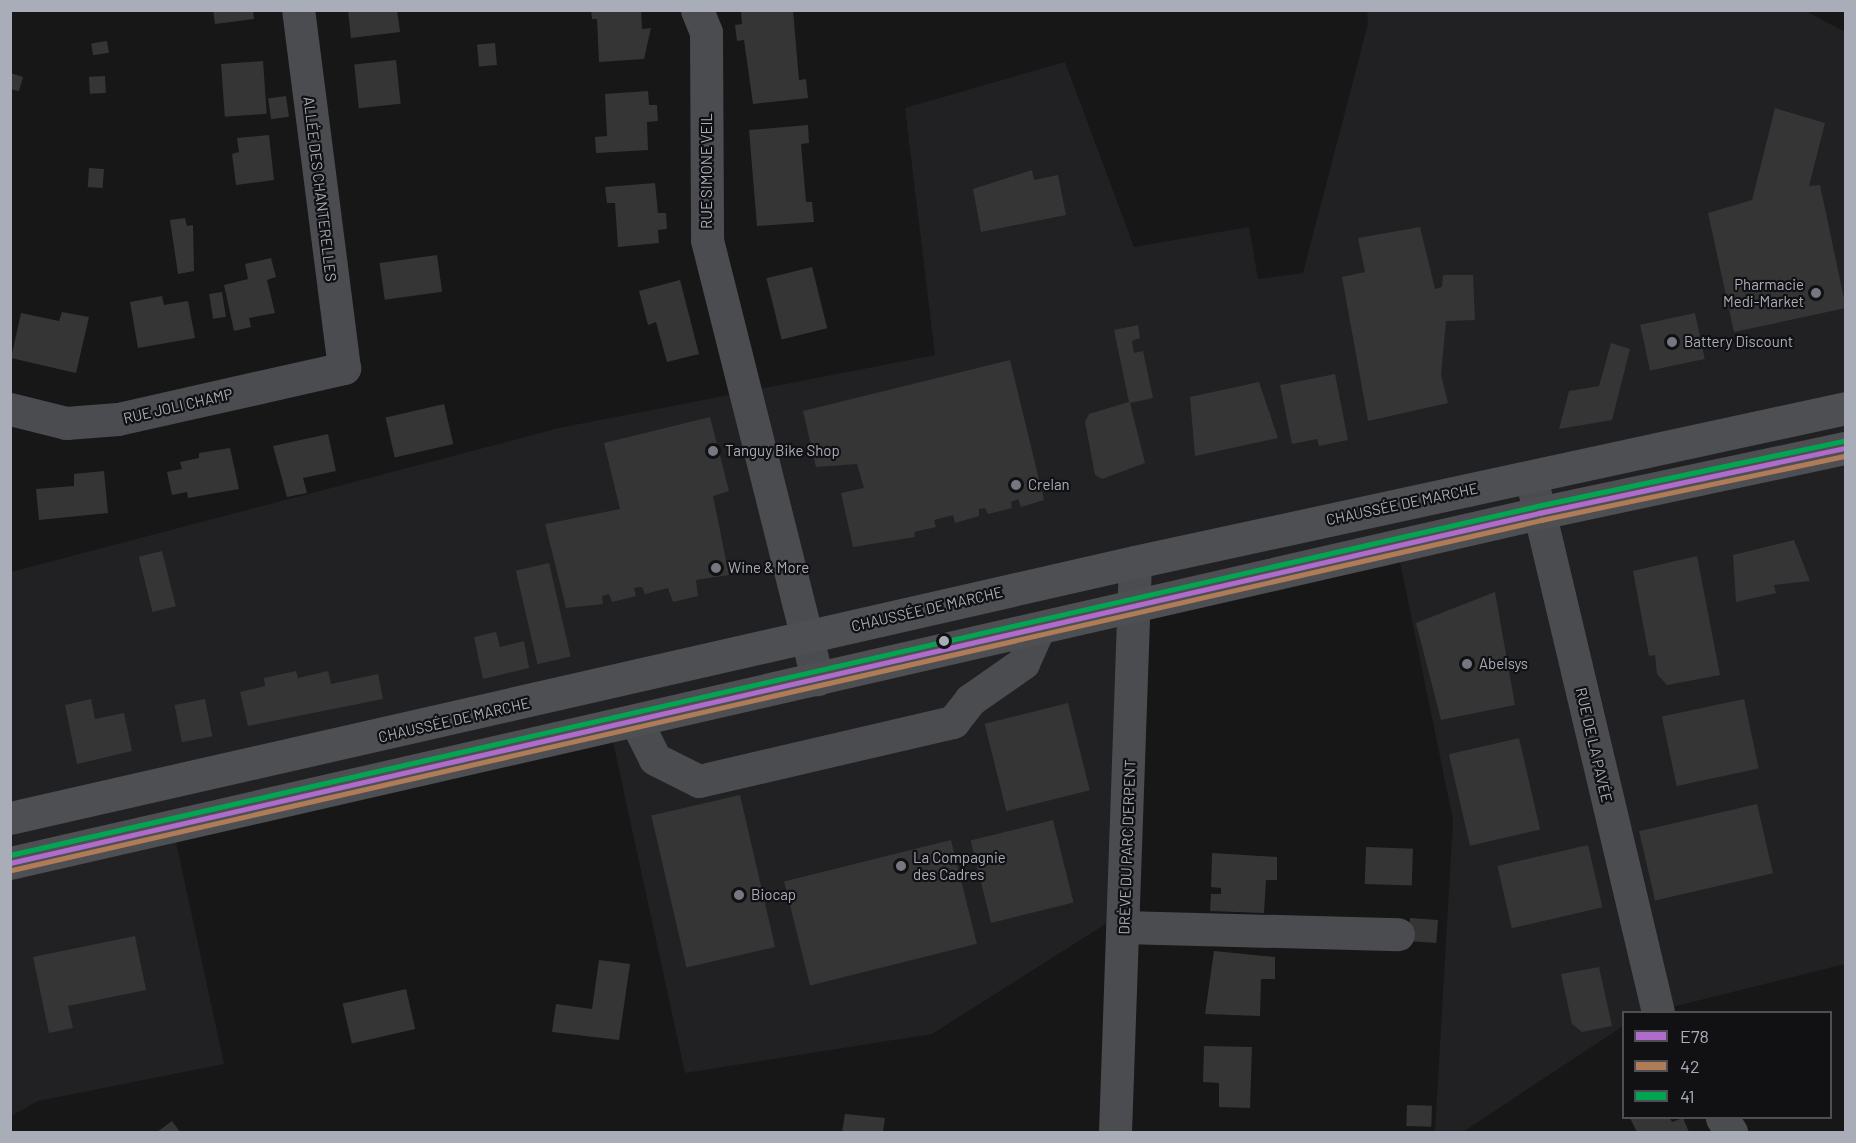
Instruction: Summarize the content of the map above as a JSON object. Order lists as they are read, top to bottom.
{
  "streets": {
    "main road": ["CHAUSSÉE DE MARCHE"],
    "street": [
      "RUE SIMONE VEIL",
      "ALLÉE DES CHANTERELLES",
      "RUE JOLI CHAMP",
      "RUE DE LA PAVÉE",
      "DRÈVE DU PARC D'ERPENT"
    ]
  },
  "crossings": [
    ["RUE SIMONE VEIL", "CHAUSSÉE DE MARCHE"],
    ["ALLÉE DES CHANTERELLES", "RUE JOLI CHAMP"],
    ["CHAUSSÉE DE MARCHE", "RUE DE LA PAVÉE"],
    ["CHAUSSÉE DE MARCHE", "DRÈVE DU PARC D'ERPENT"]
  ],
  "places": [
    "Pharmacie Medi-Market",
    "Battery Discount",
    "Tanguy Bike Shop",
    "Crelan",
    "Wine & More",
    "Abelsys",
    "La Compagnie des Cadres",
    "Biocap"
  ],
  "lines": ["transit line 41", "transit line E78", "transit line 42"],
  "legend": ["E78", "42", "41"]
}
